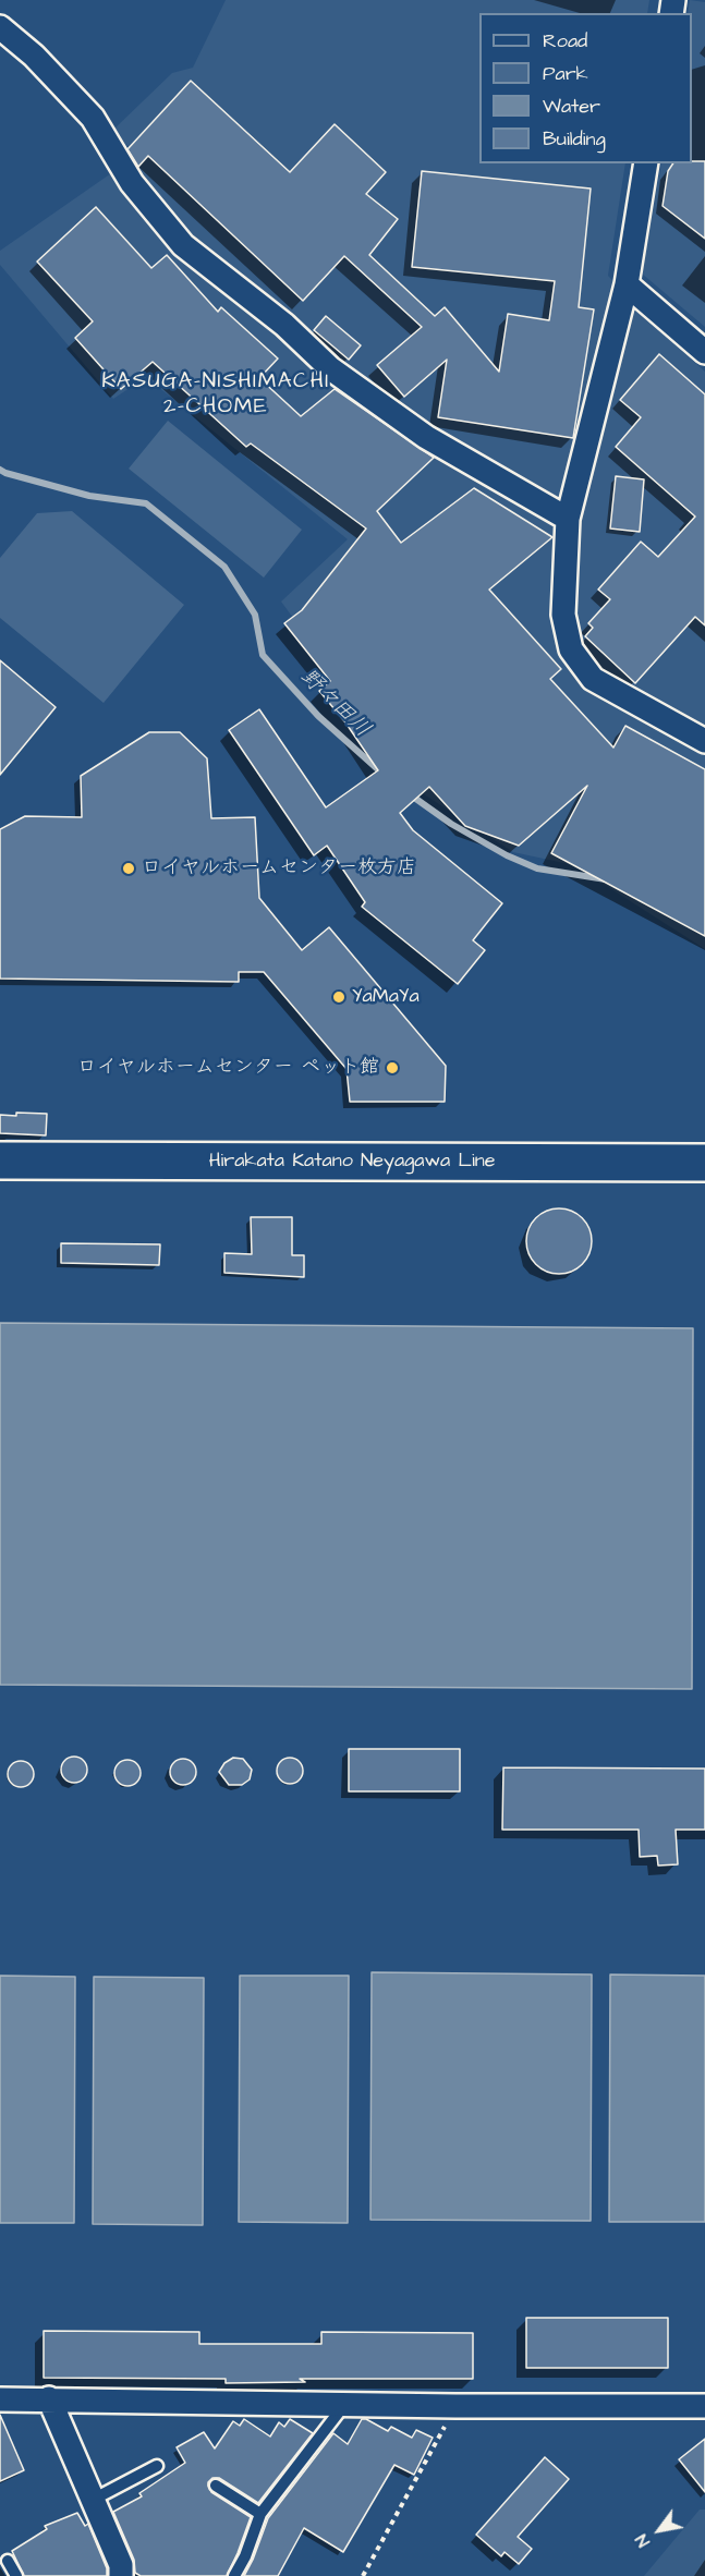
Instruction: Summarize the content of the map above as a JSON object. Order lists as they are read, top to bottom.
{
  "streets": {
    "main road": ["Hirakata Katano Neyagawa Line"]
  },
  "districts": ["KASUGA-NISHIMACHI 2-CHOME"],
  "water": ["野々田川"],
  "places": ["ロイヤルホームセンター枚方店", "YaMaYa", "ロイヤルホームセンター ペット館"],
  "legend": [
    "Road",
    "Park",
    "Water",
    "Building"
  ],
  "north": "bottom left"
}
